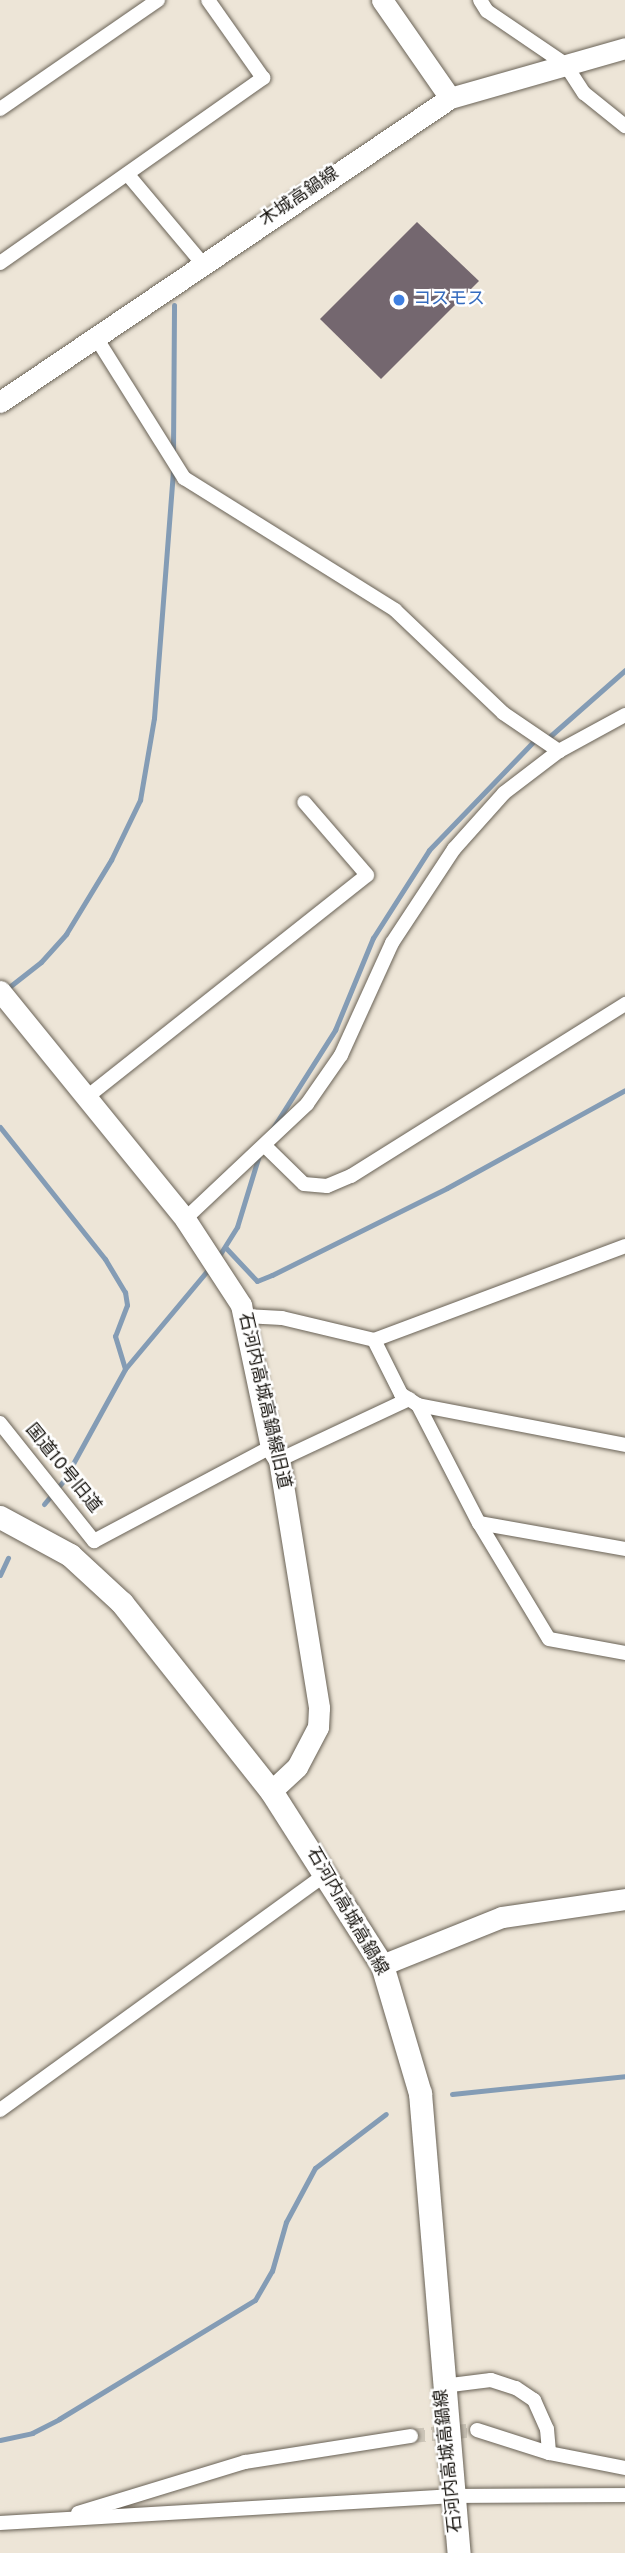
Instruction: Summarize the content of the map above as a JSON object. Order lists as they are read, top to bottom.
{
  "streets": {
    "main road": ["石河内高城高鍋線"],
    "street": ["木城高鍋線", "石河内高城高鍋線旧道", "国道10号旧道"]
  },
  "crossings": [
    ["石河内高城高鍋線旧道", "国道10号旧道"],
    ["石河内高城高鍋線旧道", "石河内高城高鍋線"]
  ],
  "places": ["コスモス"]
}
